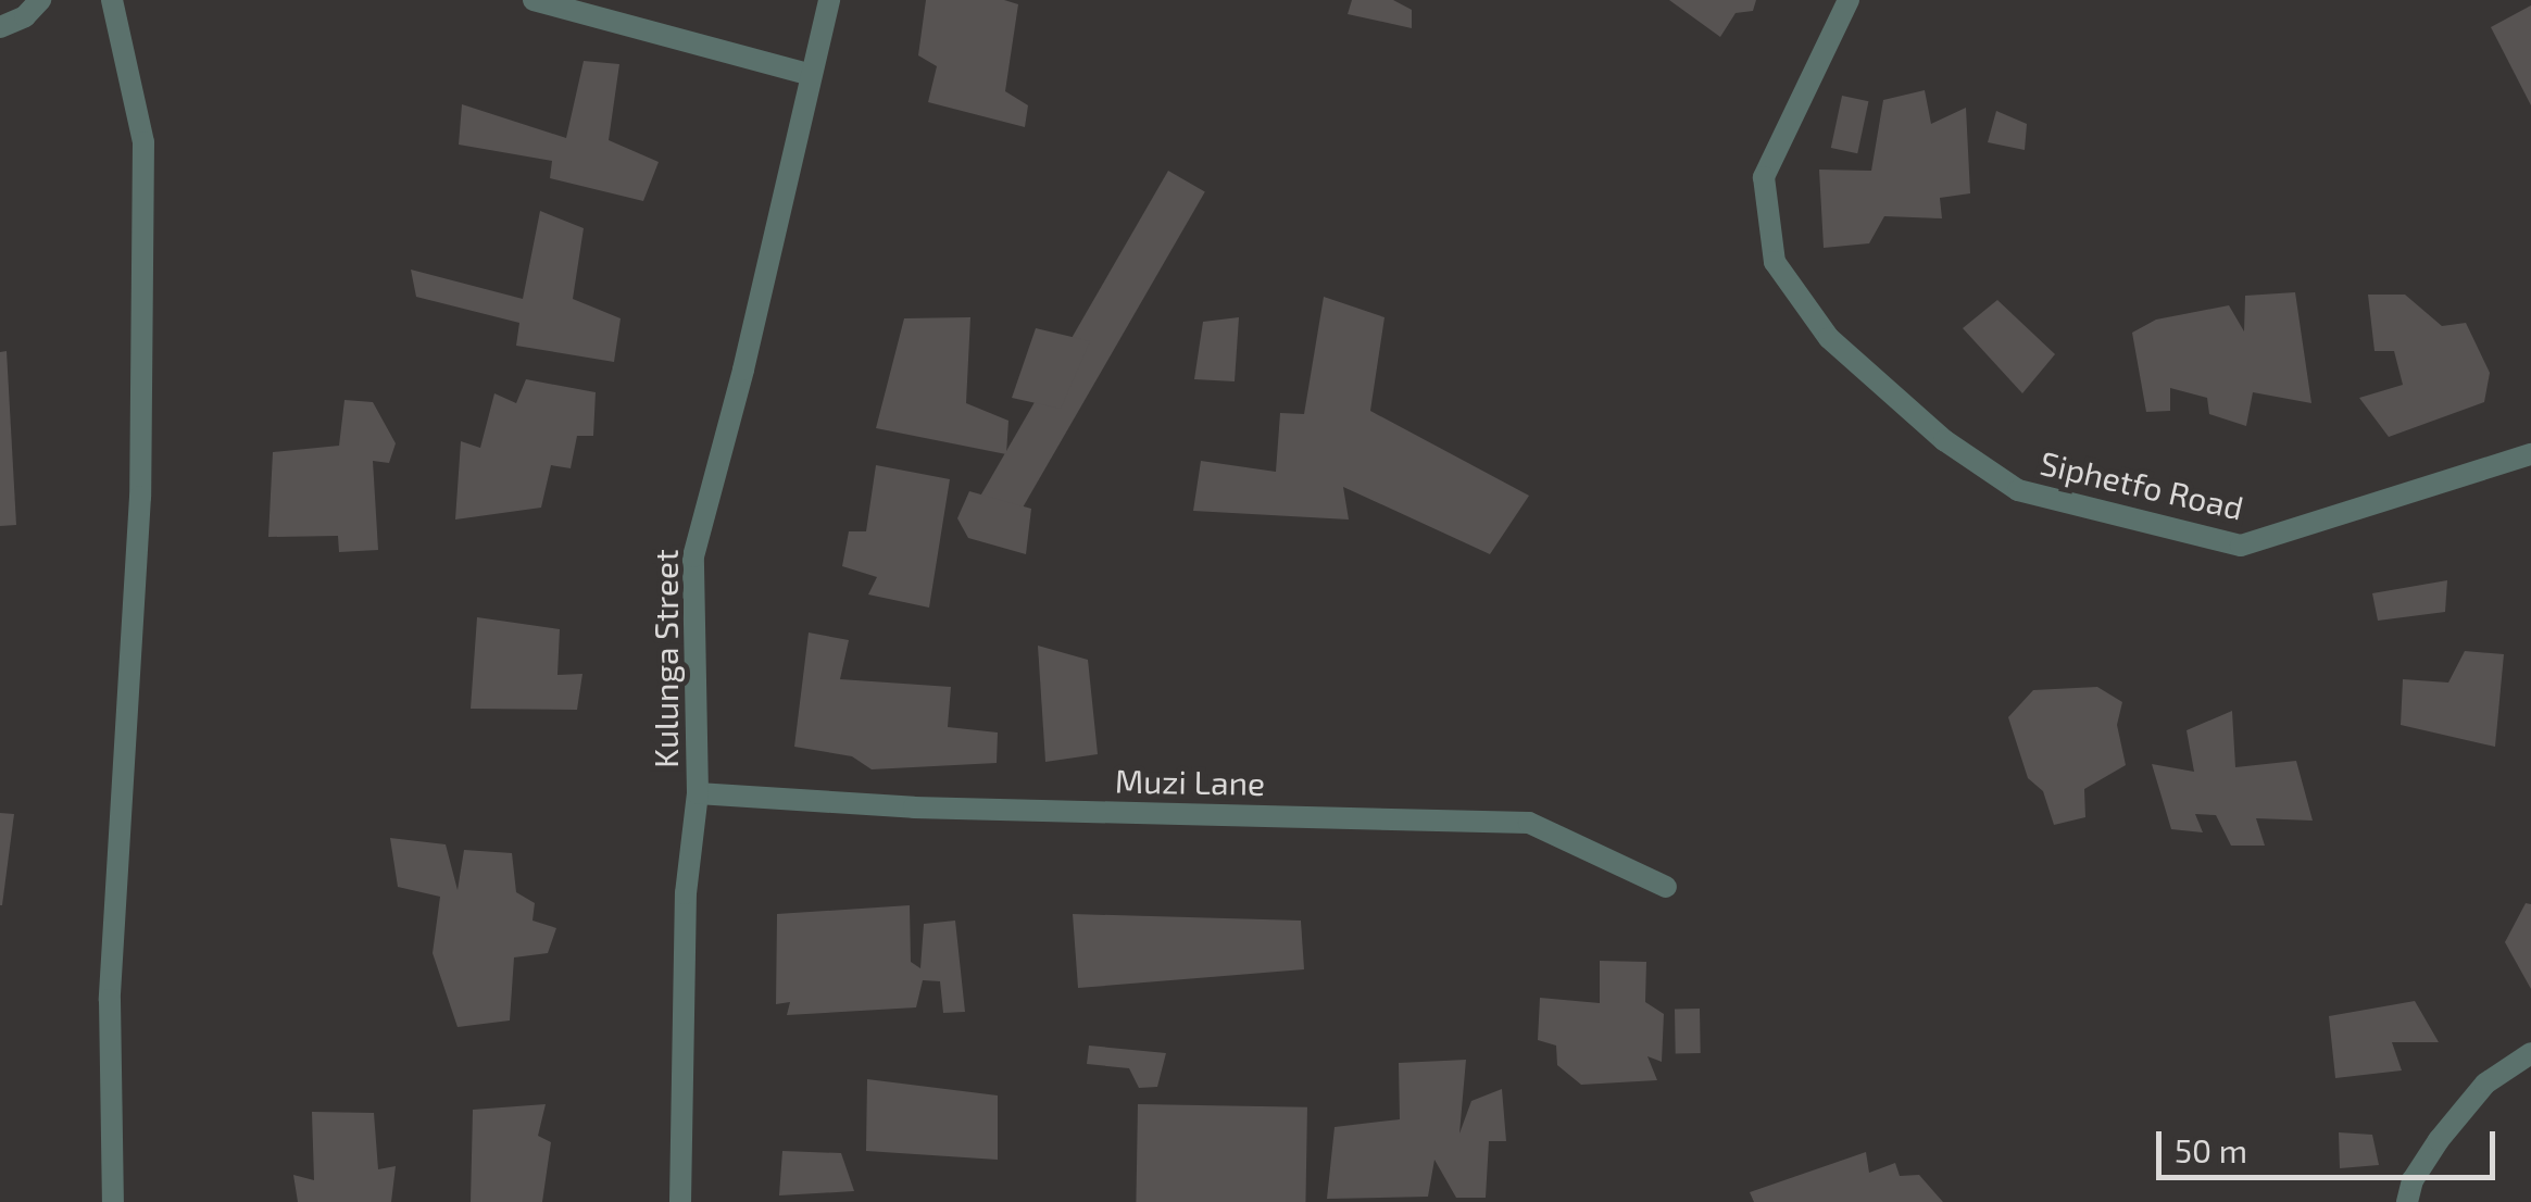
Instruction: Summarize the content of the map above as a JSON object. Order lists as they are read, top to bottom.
{
  "streets": {
    "street": ["Siphetfo Road", "Kulunga Street", "Muzi Lane"]
  },
  "crossings": [
    ["Kulunga Street", "Muzi Lane"]
  ],
  "scale_bar": "50 m"
}
